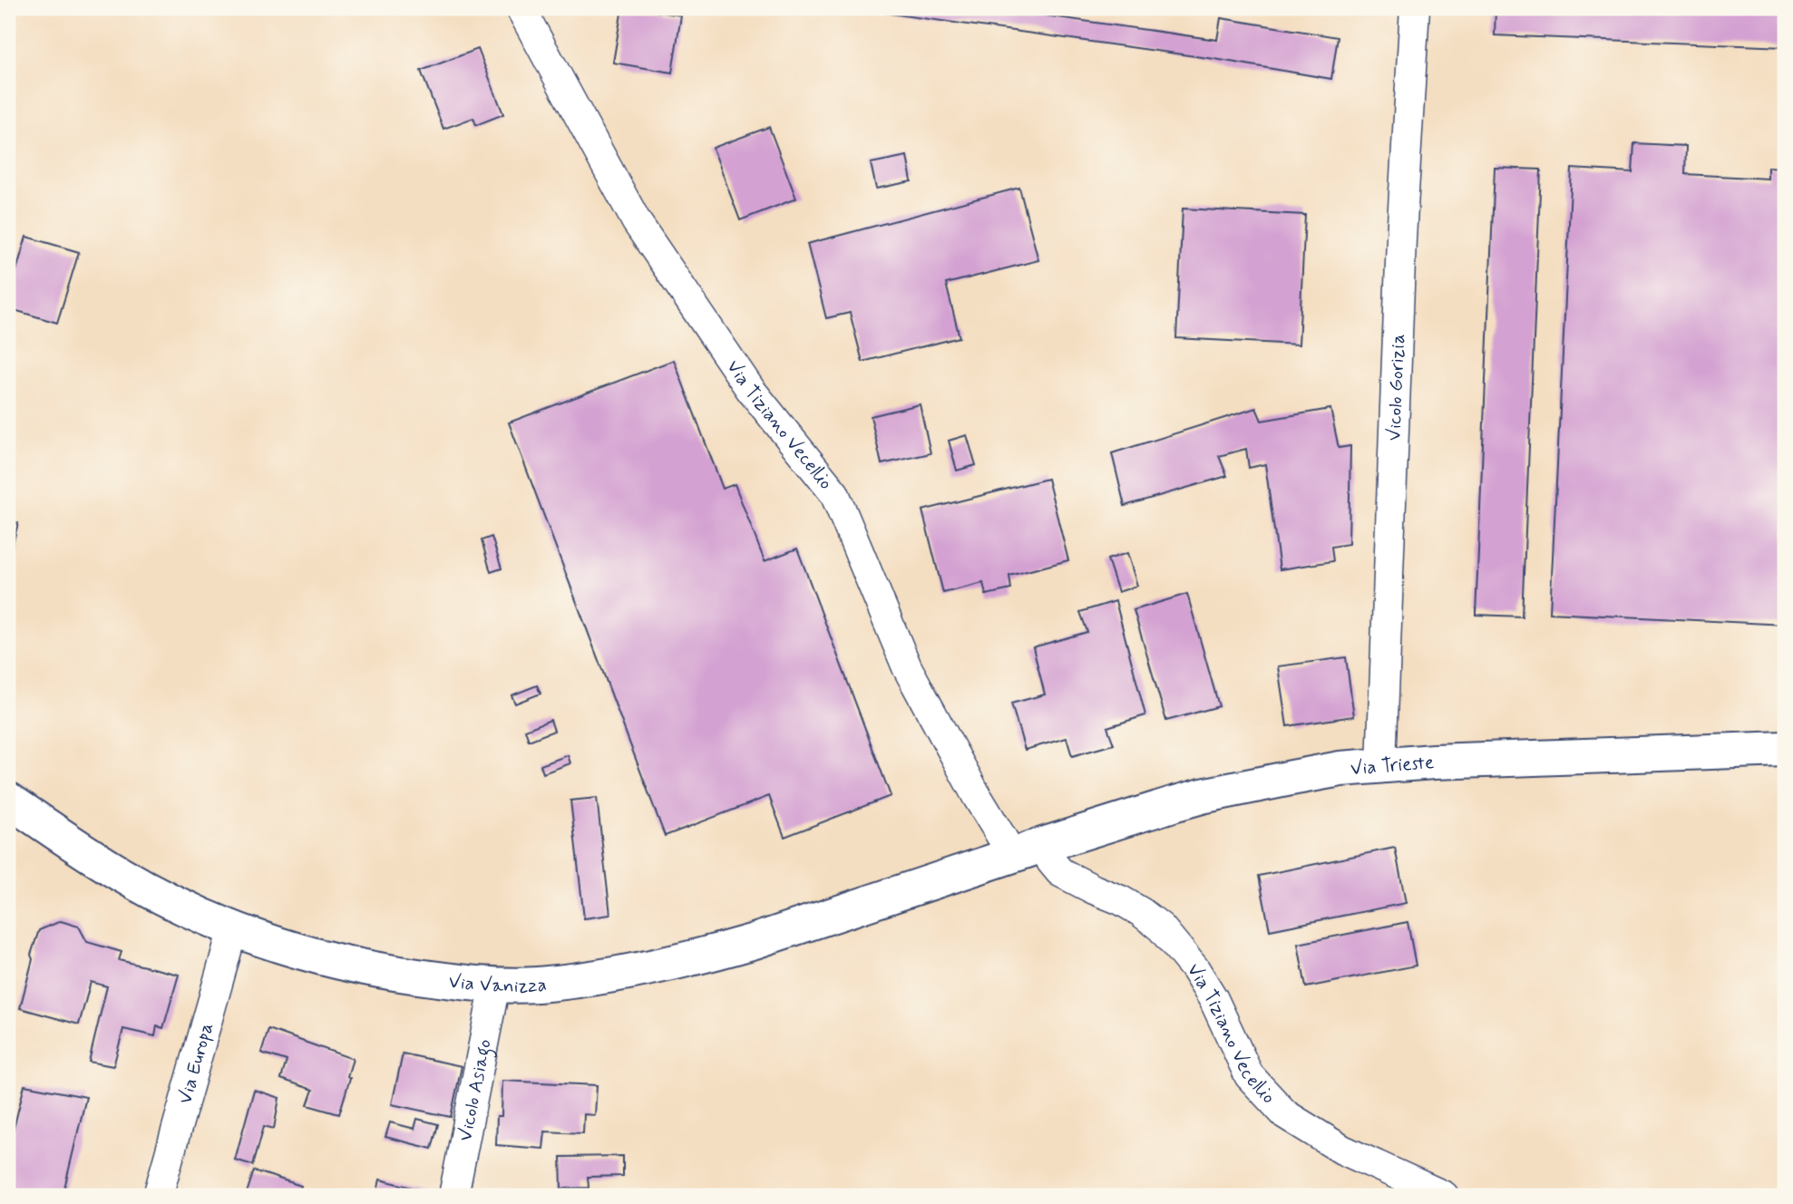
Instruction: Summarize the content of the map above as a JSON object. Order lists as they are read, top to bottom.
{
  "streets": {
    "street": [
      "Vicolo Gorizia",
      "Via Tiziano Vecellio",
      "Via Trieste",
      "Via Vanizza",
      "Via Europa",
      "Vicolo Asiago"
    ]
  },
  "crossings": [
    ["Vicolo Gorizia", "Via Trieste"],
    ["Via Tiziano Vecellio", "Via Trieste"],
    ["Via Tiziano Vecellio", "Via Vanizza"],
    ["Via Trieste", "Via Vanizza"],
    ["Via Vanizza", "Via Europa"],
    ["Via Vanizza", "Vicolo Asiago"]
  ]
}
